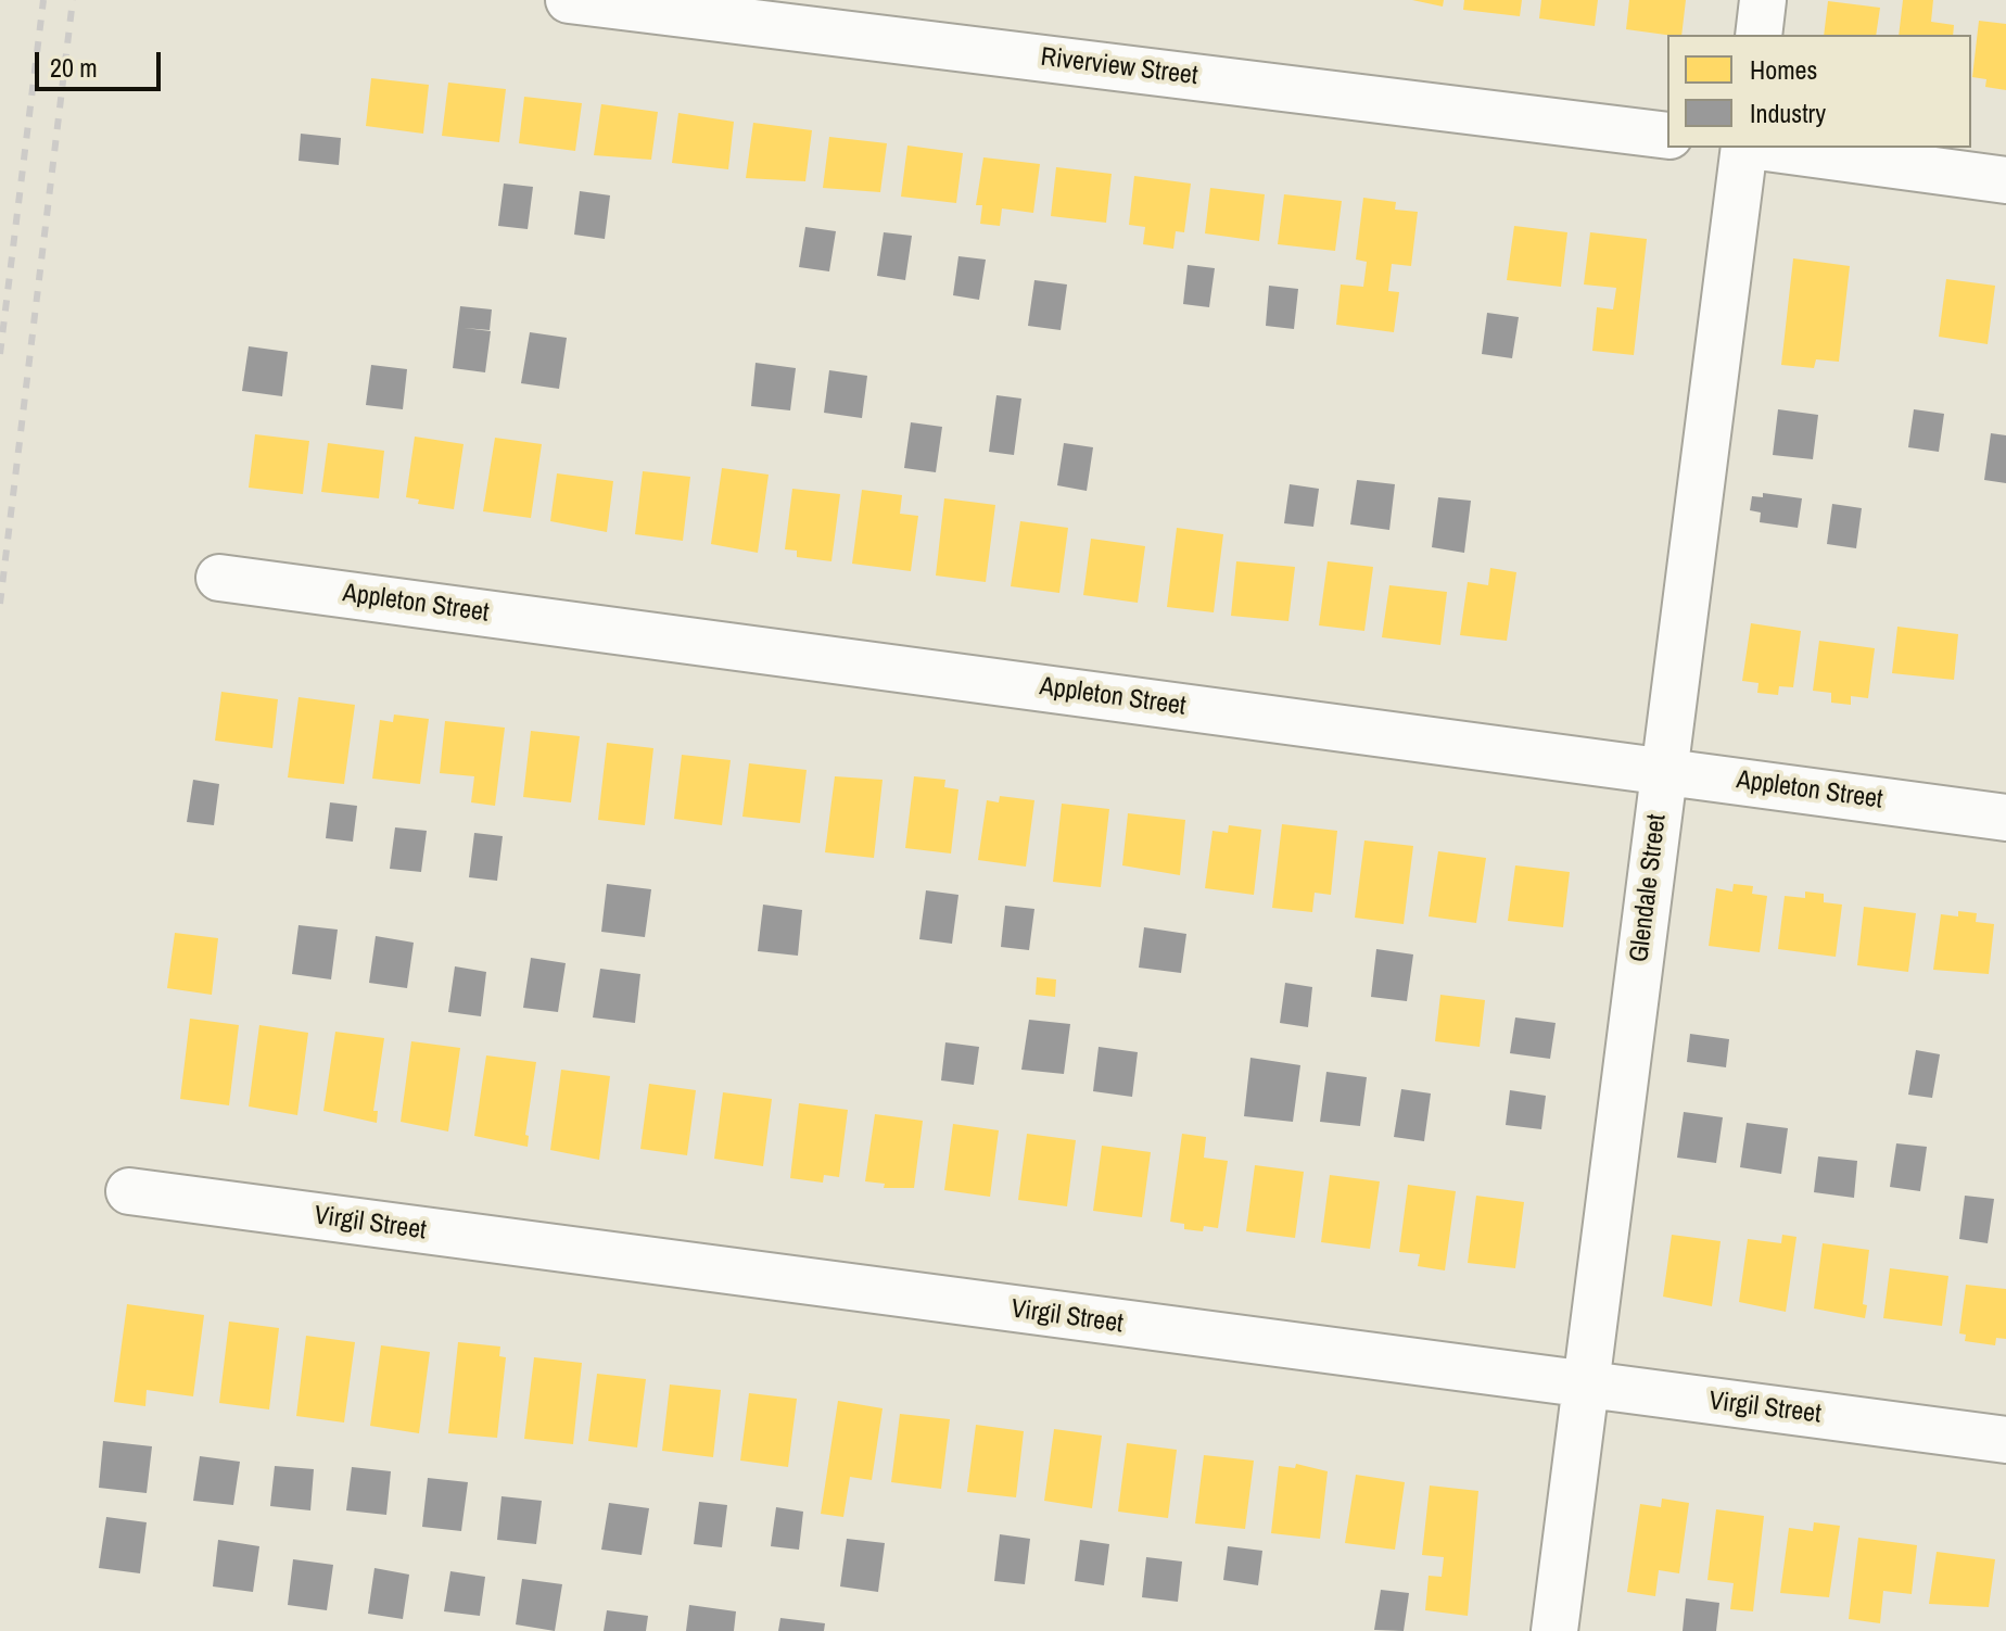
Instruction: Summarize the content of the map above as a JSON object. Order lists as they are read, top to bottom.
{
  "streets": {
    "street": [
      "Riverview Street",
      "Appleton Street",
      "Glendale Street",
      "Virgil Street"
    ]
  },
  "crossings": [
    ["Appleton Street", "Glendale Street"],
    ["Glendale Street", "Virgil Street"]
  ],
  "legend": ["Homes", "Industry"],
  "scale_bar": "20 m"
}
